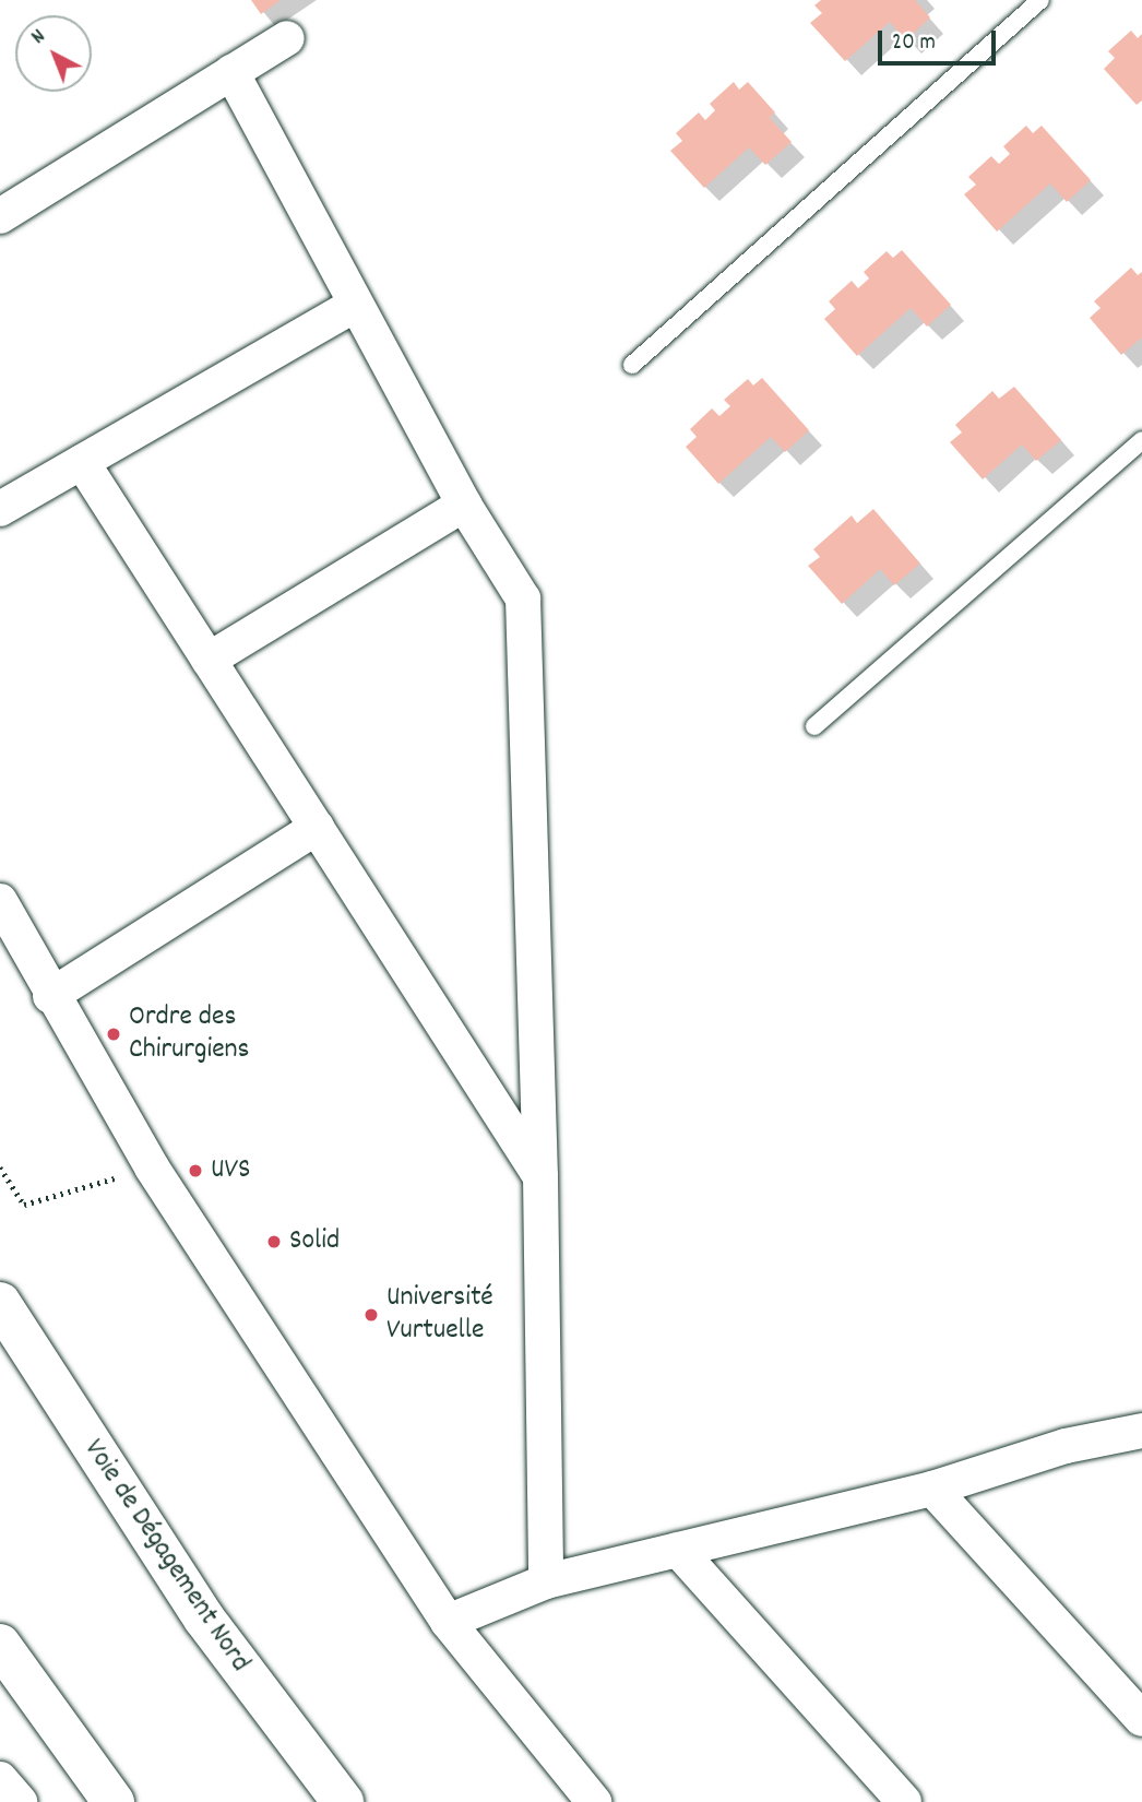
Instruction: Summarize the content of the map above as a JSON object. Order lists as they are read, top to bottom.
{
  "streets": {
    "highway": ["Voie de Dégagement Nord"]
  },
  "places": [
    "Ordre des Chirurgiens",
    "UVS",
    "Solid",
    "Université Vurtuelle"
  ],
  "scale_bar": "20 m",
  "north": "top left"
}
